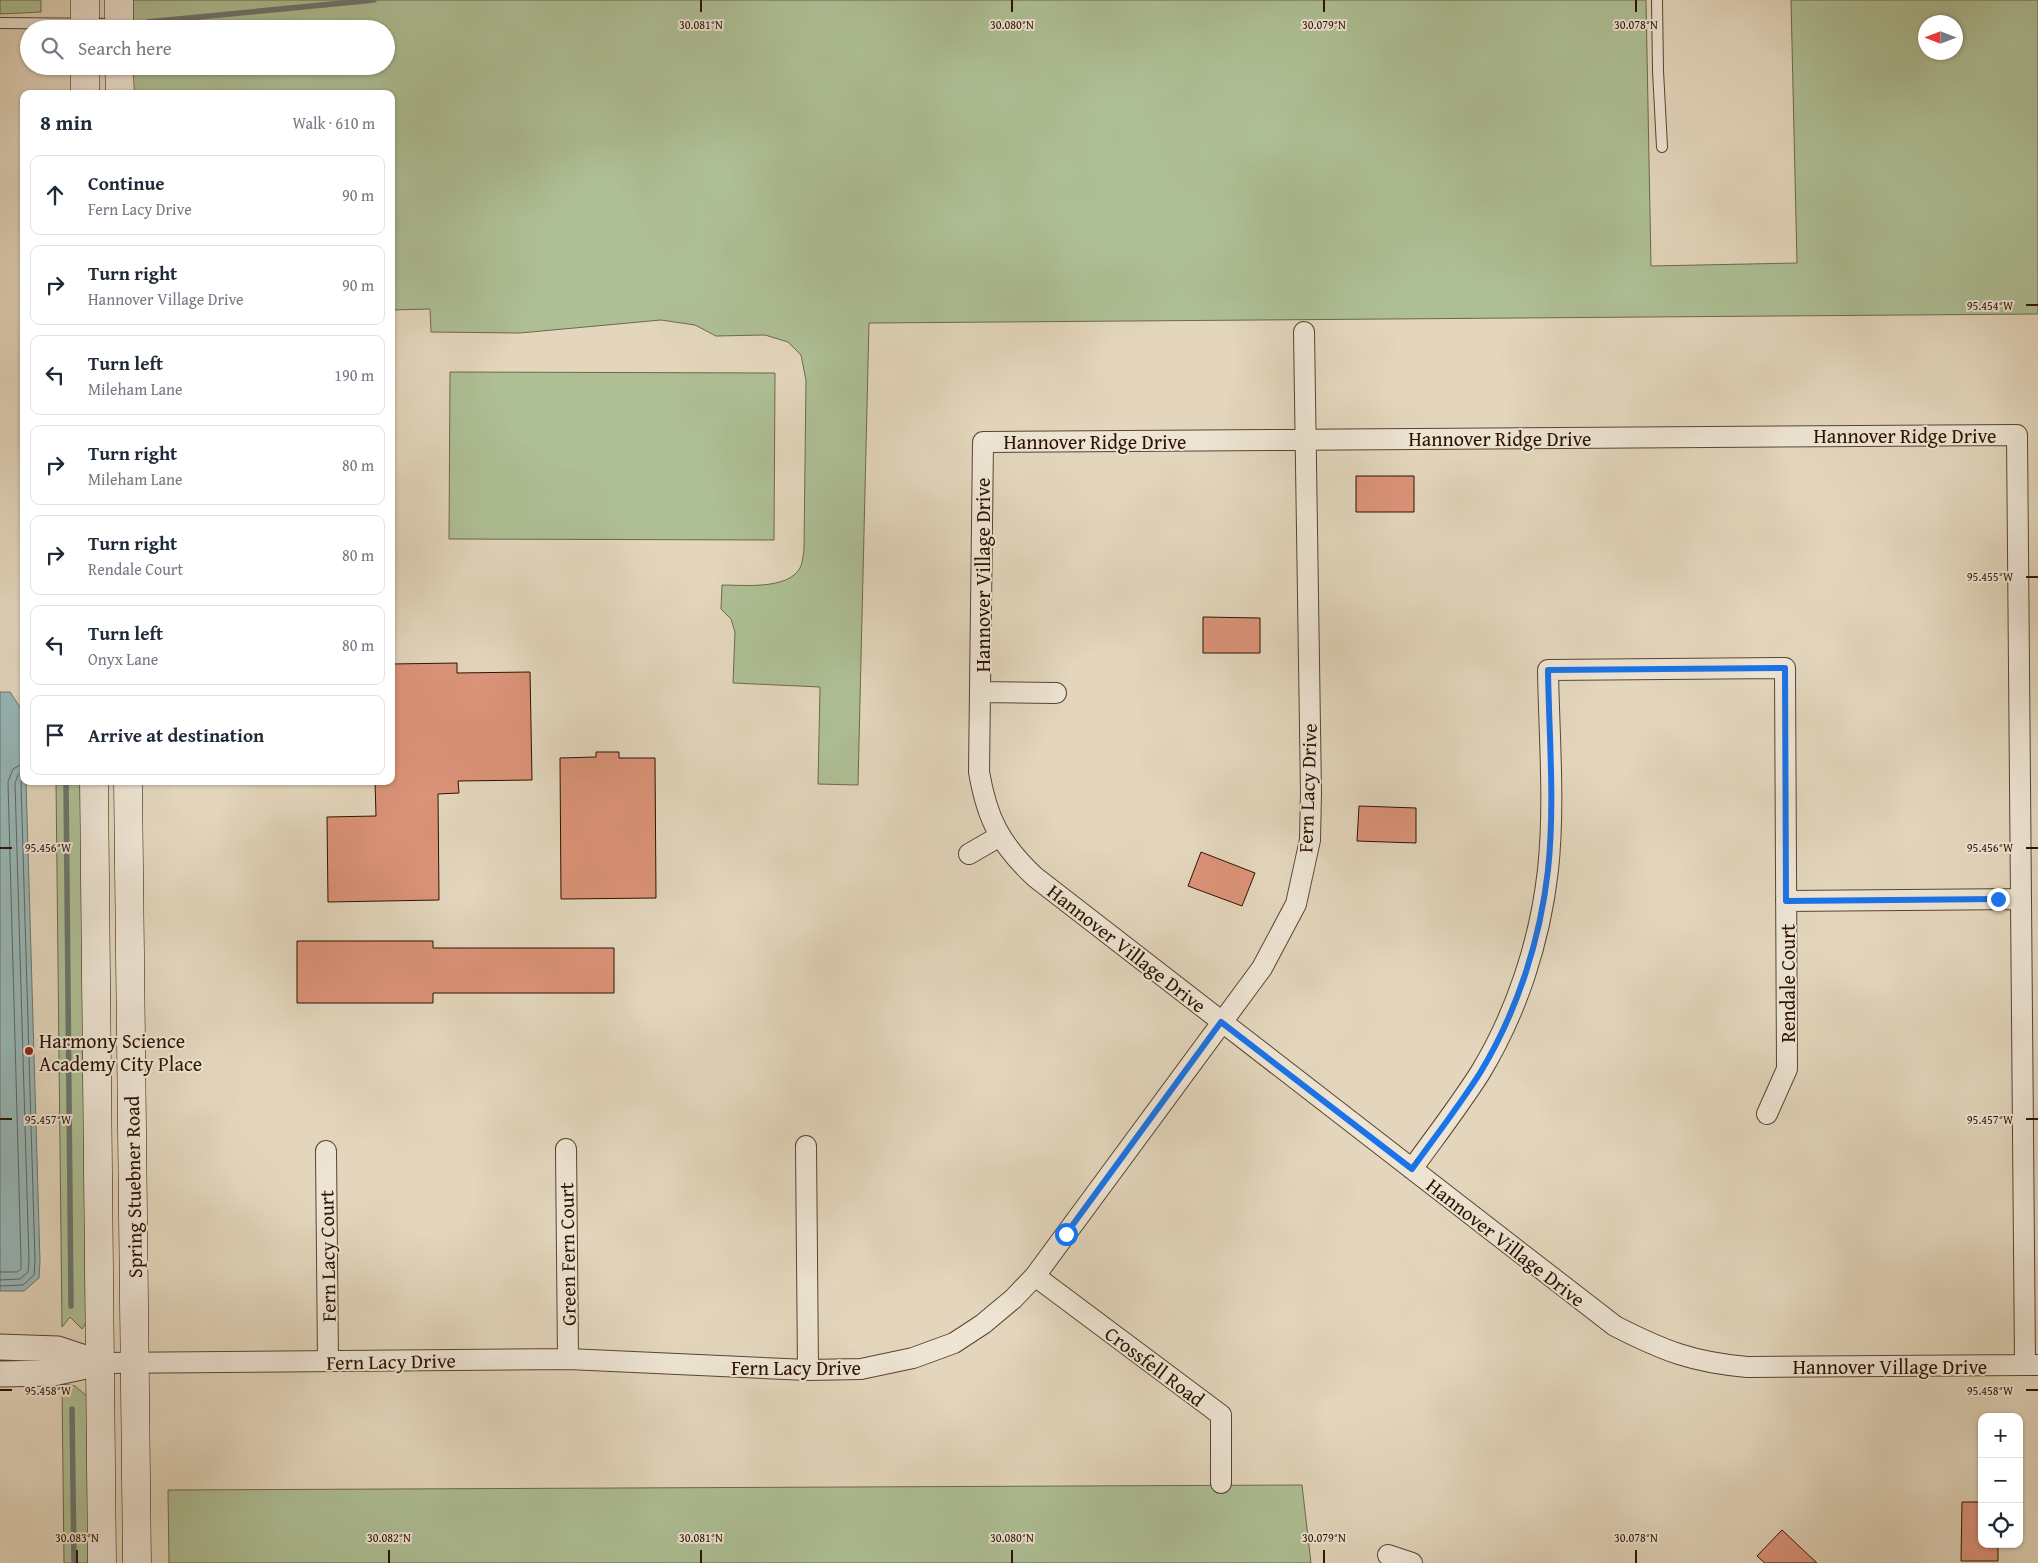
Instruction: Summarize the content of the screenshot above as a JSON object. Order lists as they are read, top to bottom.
{
  "streets": {
    "main road": ["Spring Stuebner Road"],
    "street": [
      "Hannover Ridge Drive",
      "Hannover Village Drive",
      "Fern Lacy Drive",
      "Rendale Court",
      "Green Fern Court",
      "Fern Lacy Court",
      "Crossfell Road"
    ]
  },
  "crossings": [
    ["Hannover Ridge Drive", "Hannover Village Drive"],
    ["Hannover Ridge Drive", "Fern Lacy Drive"],
    ["Hannover Village Drive", "Fern Lacy Drive"],
    ["Hannover Village Drive", "Rendale Court"],
    ["Fern Lacy Drive", "Spring Stuebner Road"],
    ["Fern Lacy Drive", "Green Fern Court"],
    ["Fern Lacy Drive", "Fern Lacy Court"],
    ["Fern Lacy Drive", "Crossfell Road"]
  ],
  "places": ["Harmony Science Academy City Place"],
  "north": "left",
  "page": {
    "search": "Search here",
    "heading": ["8 min", "Walk · 610 m"],
    "list": [
      ["Continue", "Fern Lacy Drive", "90 m"],
      ["Turn right", "Hannover Village Drive", "90 m"],
      ["Turn left", "Mileham Lane", "190 m"],
      ["Turn right", "Mileham Lane", "80 m"],
      ["Turn right", "Rendale Court", "80 m"],
      ["Turn left", "Onyx Lane", "80 m"],
      "Arrive at destination"
    ],
    "map_buttons": ["+", "−"]
  },
  "coordinates": [
    "30.081°N",
    "30.080°N",
    "30.079°N",
    "30.078°N",
    "95.454°W",
    "95.455°W",
    "95.456°W",
    "95.457°W",
    "95.458°W",
    "30.083°N",
    "30.082°N"
  ]
}
